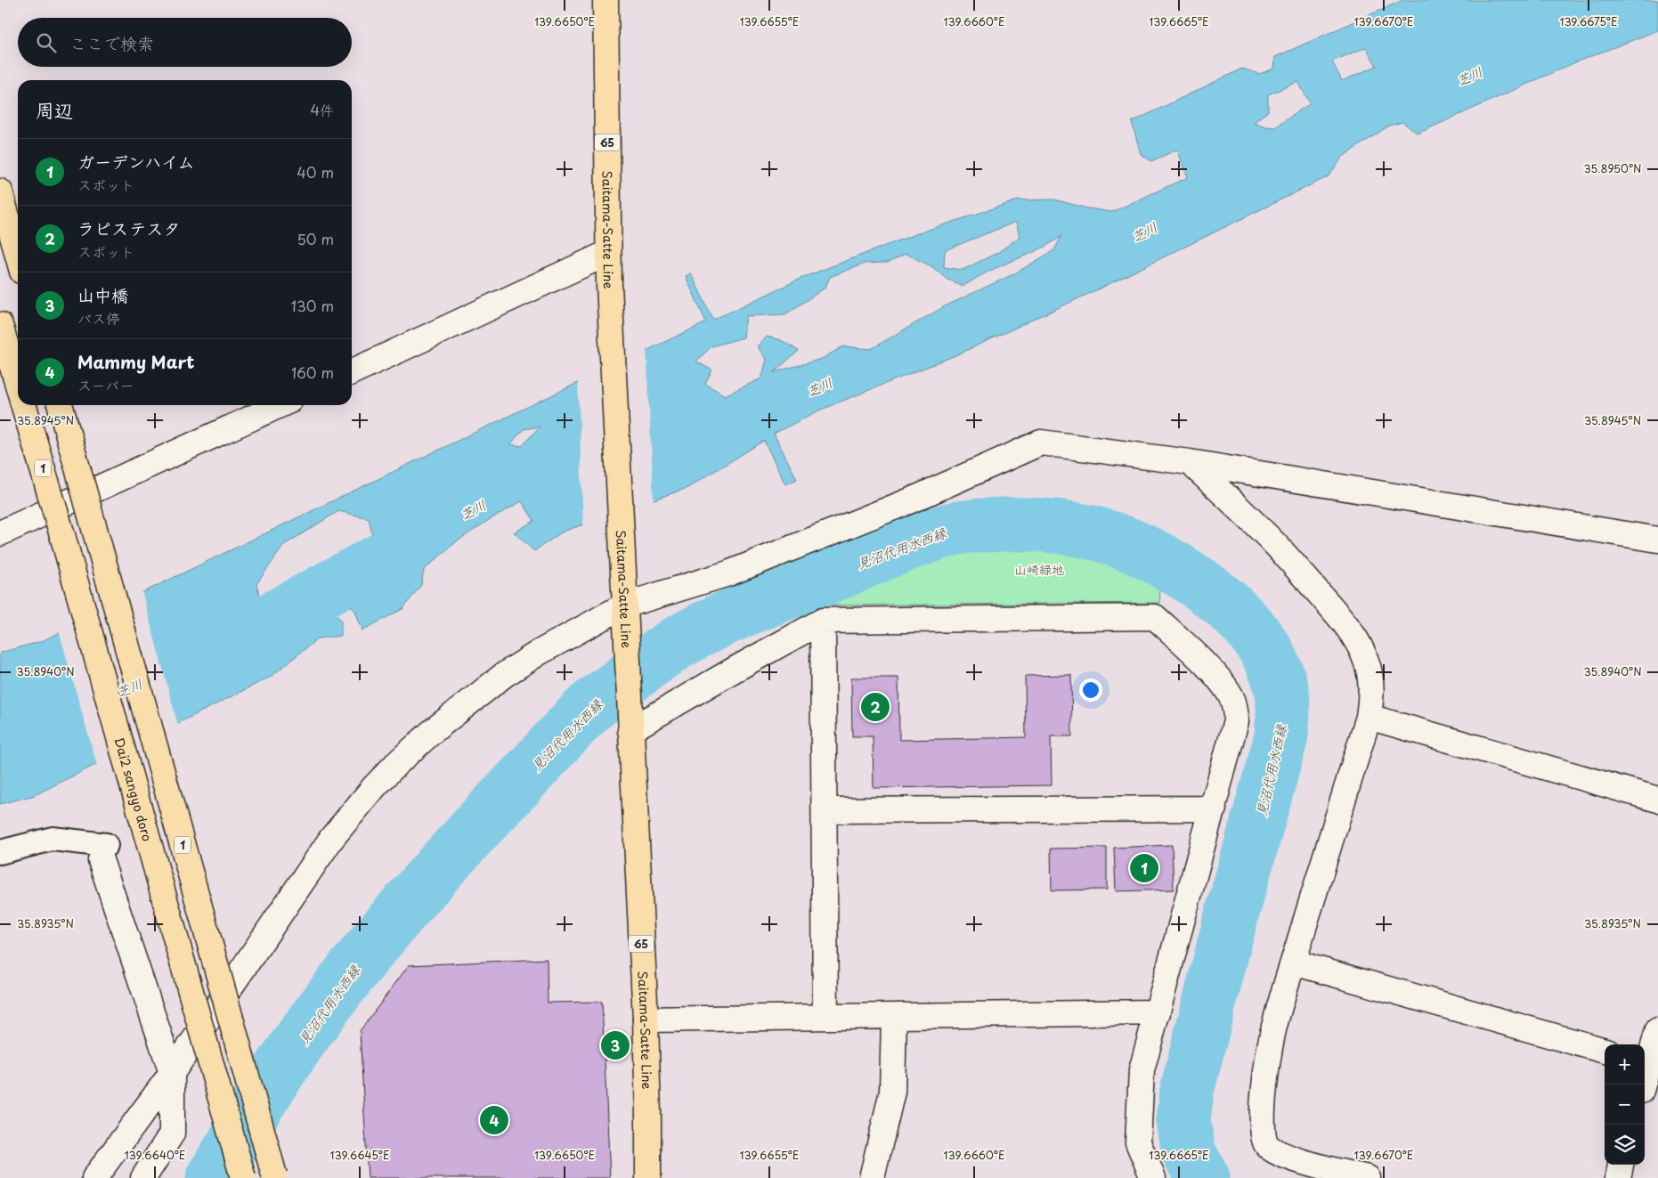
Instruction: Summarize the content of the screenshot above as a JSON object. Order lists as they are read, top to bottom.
{
  "streets": {
    "main road": [
      "65",
      "Saitama-Satte Line",
      "1",
      "Dai2 sangyo doro"
    ]
  },
  "water": ["芝川", "見沼代用水西縁"],
  "parks": ["山崎緑地"],
  "page": {
    "search": "ここで検索",
    "heading": ["周辺", "4件"],
    "list": [
      {
        "mark": "1",
        "name": "ガーデンハイム",
        "note": "スポット",
        "value": "40 m"
      },
      {
        "mark": "2",
        "name": "ラピステスタ",
        "note": "スポット",
        "value": "50 m"
      },
      {
        "mark": "3",
        "name": "山中橋",
        "note": "バス停",
        "value": "130 m"
      },
      {
        "mark": "4",
        "name": "Mammy Mart",
        "note": "スーパー",
        "value": "160 m"
      }
    ],
    "pins": [
      "2",
      "1",
      "3",
      "4"
    ],
    "map_buttons": ["+", "−"]
  },
  "coordinates": [
    "139.6650°E",
    "139.6655°E",
    "139.6660°E",
    "139.6665°E",
    "139.6670°E",
    "139.6675°E",
    "35.8950°N",
    "35.8945°N",
    "35.8940°N",
    "35.8935°N",
    "139.6640°E",
    "139.6645°E"
  ]
}
